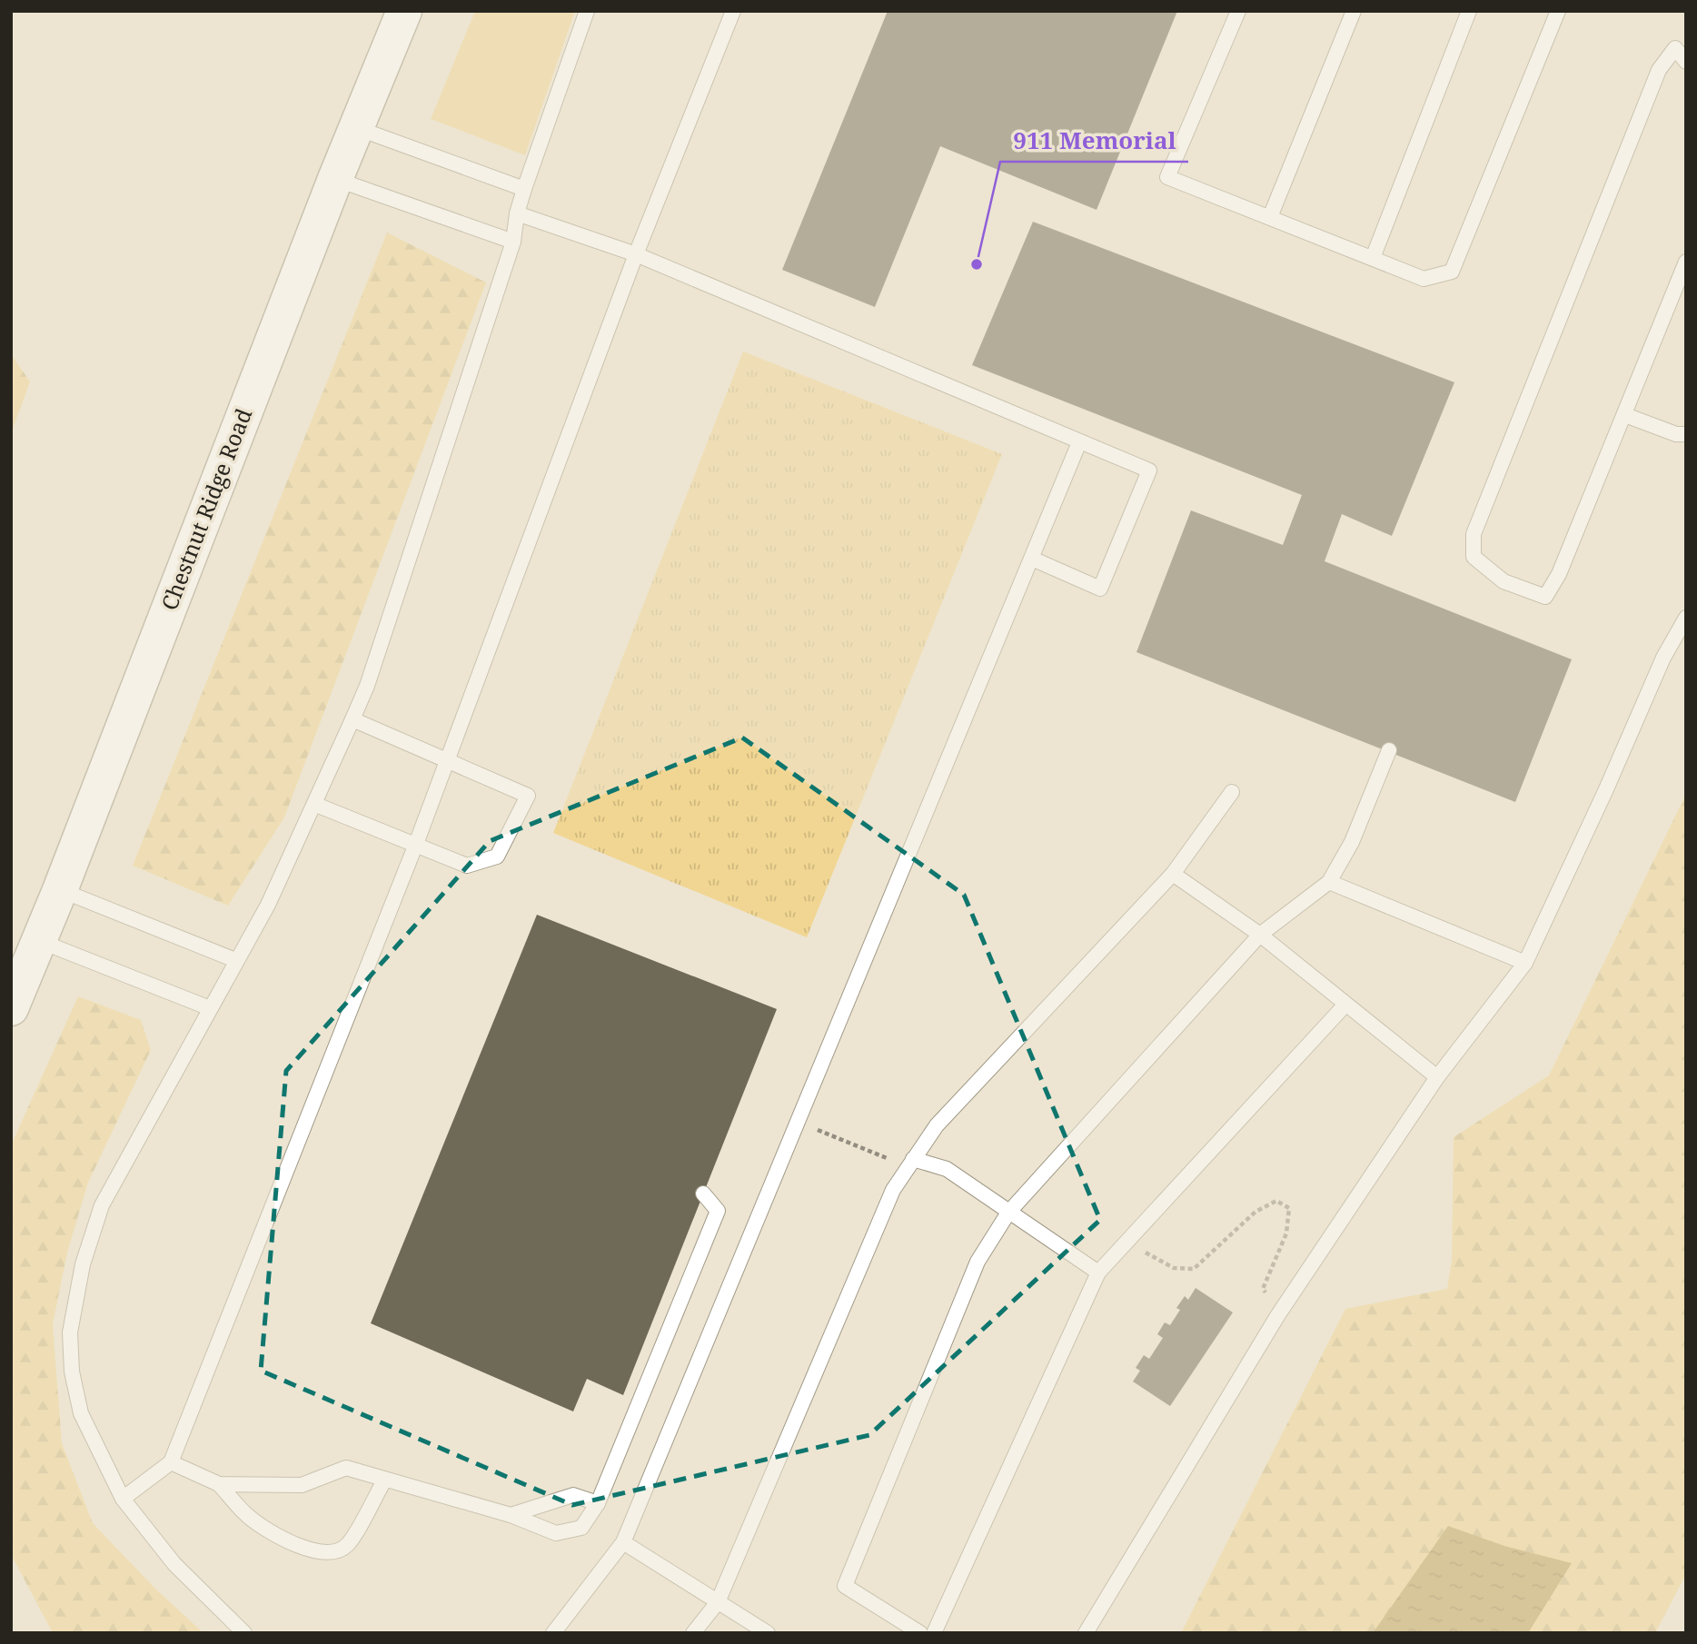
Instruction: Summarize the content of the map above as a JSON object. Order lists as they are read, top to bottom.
{
  "streets": {
    "street": ["Chestnut Ridge Road"]
  },
  "places": ["911 Memorial"]
}
